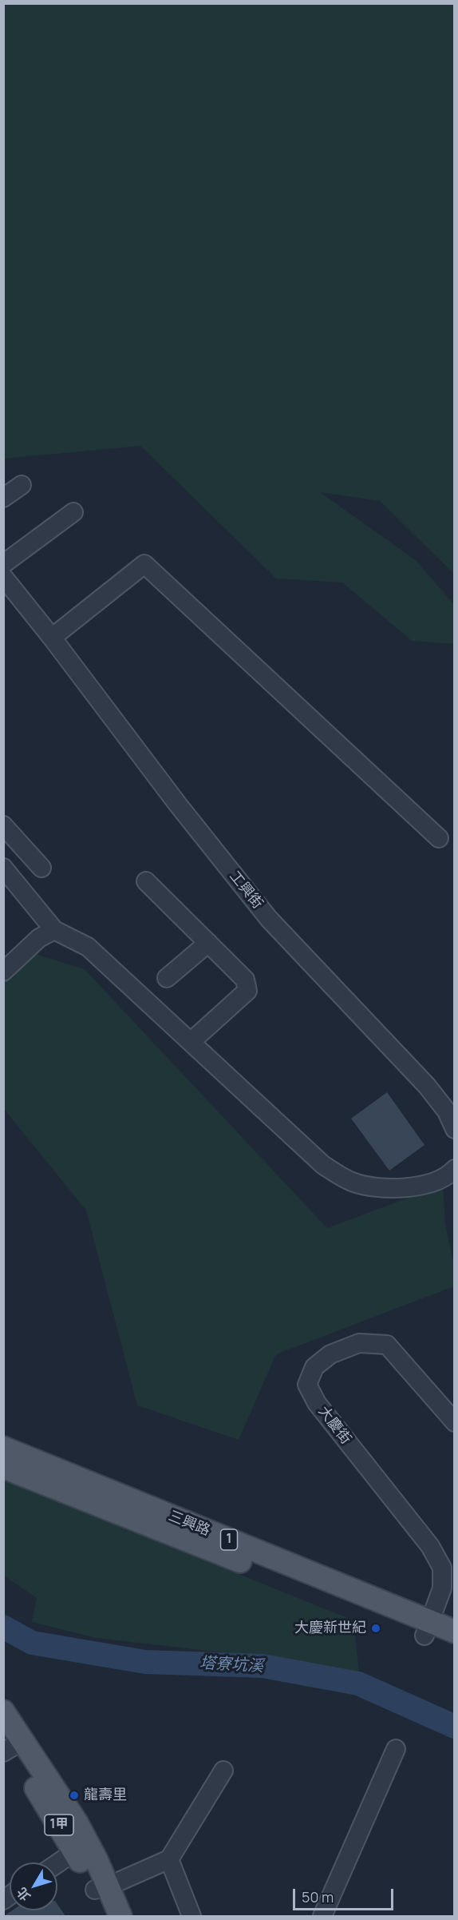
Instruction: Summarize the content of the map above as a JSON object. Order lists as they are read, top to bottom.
{
  "streets": {
    "main road": ["三興路", "1", "1甲"],
    "street": ["工興街", "大慶街"]
  },
  "crossings": [
    ["大慶街", "三興路"]
  ],
  "water": ["塔寮坑溪"],
  "places": ["大慶新世紀", "龍壽里"],
  "scale_bar": "50 m",
  "north": "bottom left"
}
